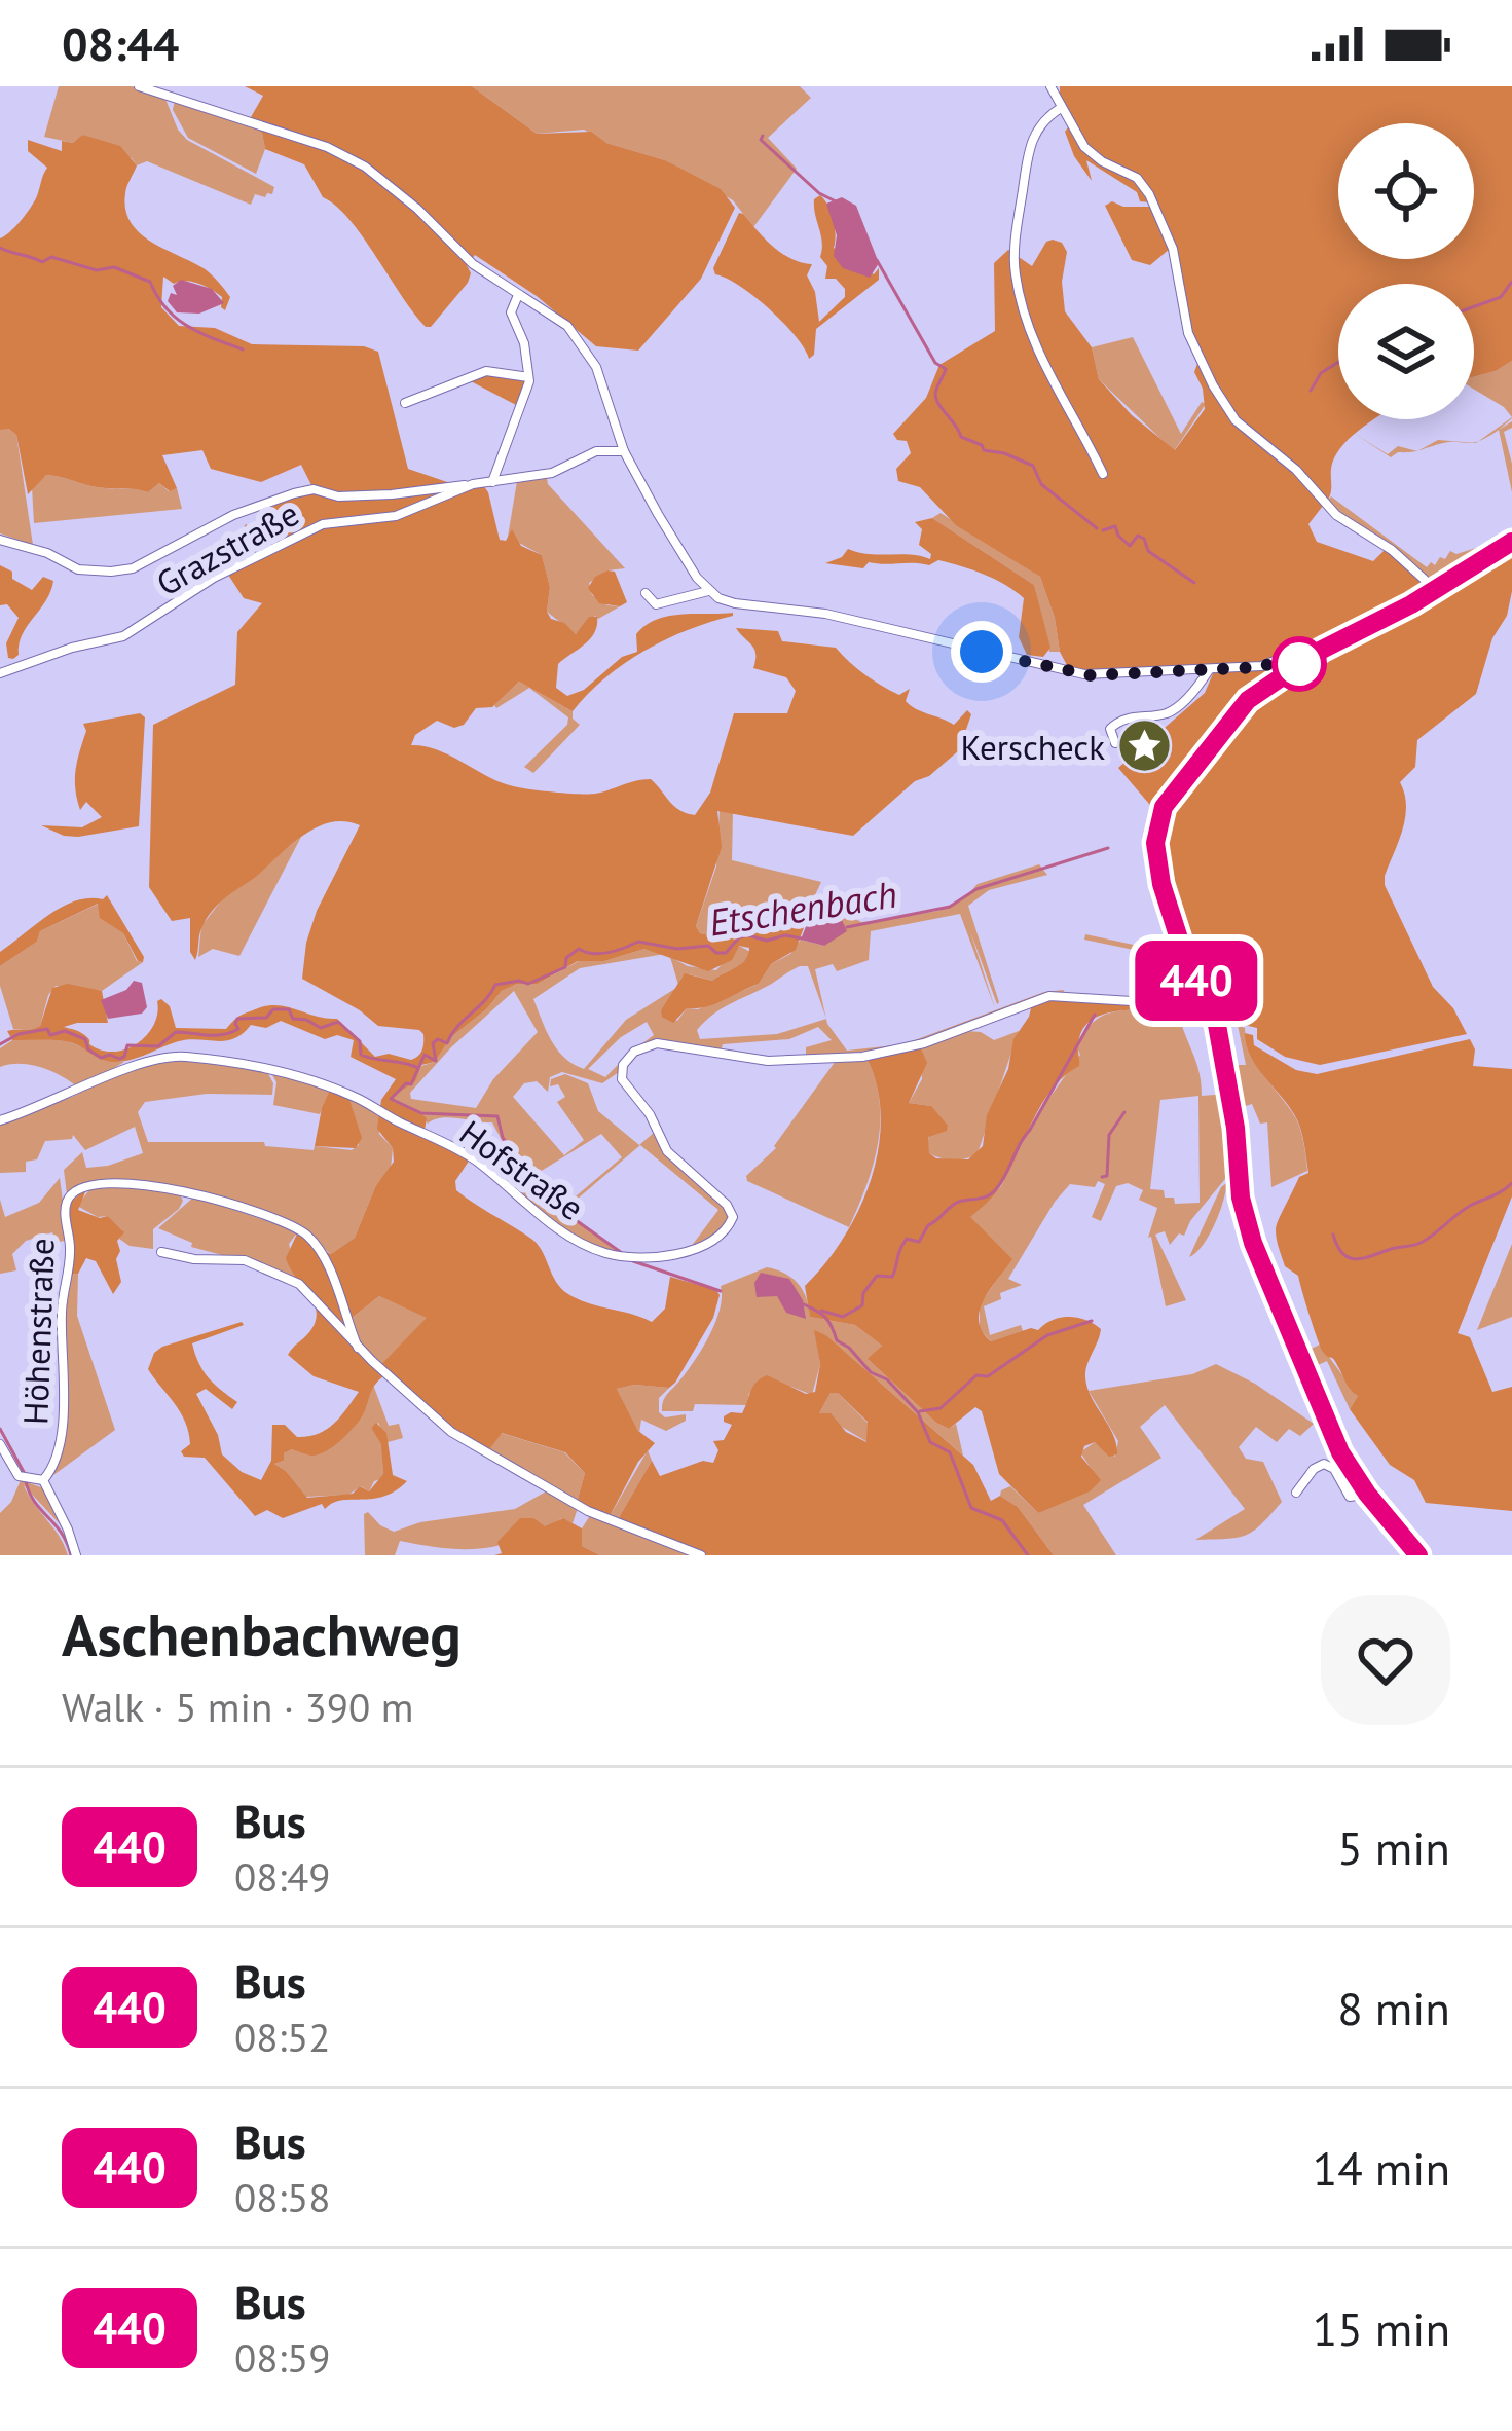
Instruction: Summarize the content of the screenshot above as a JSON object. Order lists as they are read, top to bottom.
{
  "streets": {
    "street": ["Grazstraße", "Hofstraße", "Höhenstraße"]
  },
  "water": ["Etschenbach"],
  "places": {
    "place": ["Kerscheck"]
  },
  "lines": ["bus line 440"],
  "page": {
    "status": "08:44",
    "on_map": "440",
    "heading": ["Aschenbachweg", "Walk · 5 min · 390 m"],
    "list": [
      {
        "mark": "440",
        "name": "Bus",
        "note": "08:49",
        "value": "5 min"
      },
      {
        "mark": "440",
        "name": "Bus",
        "note": "08:52",
        "value": "8 min"
      },
      {
        "mark": "440",
        "name": "Bus",
        "note": "08:58",
        "value": "14 min"
      },
      {
        "mark": "440",
        "name": "Bus",
        "note": "08:59",
        "value": "15 min"
      }
    ]
  }
}
